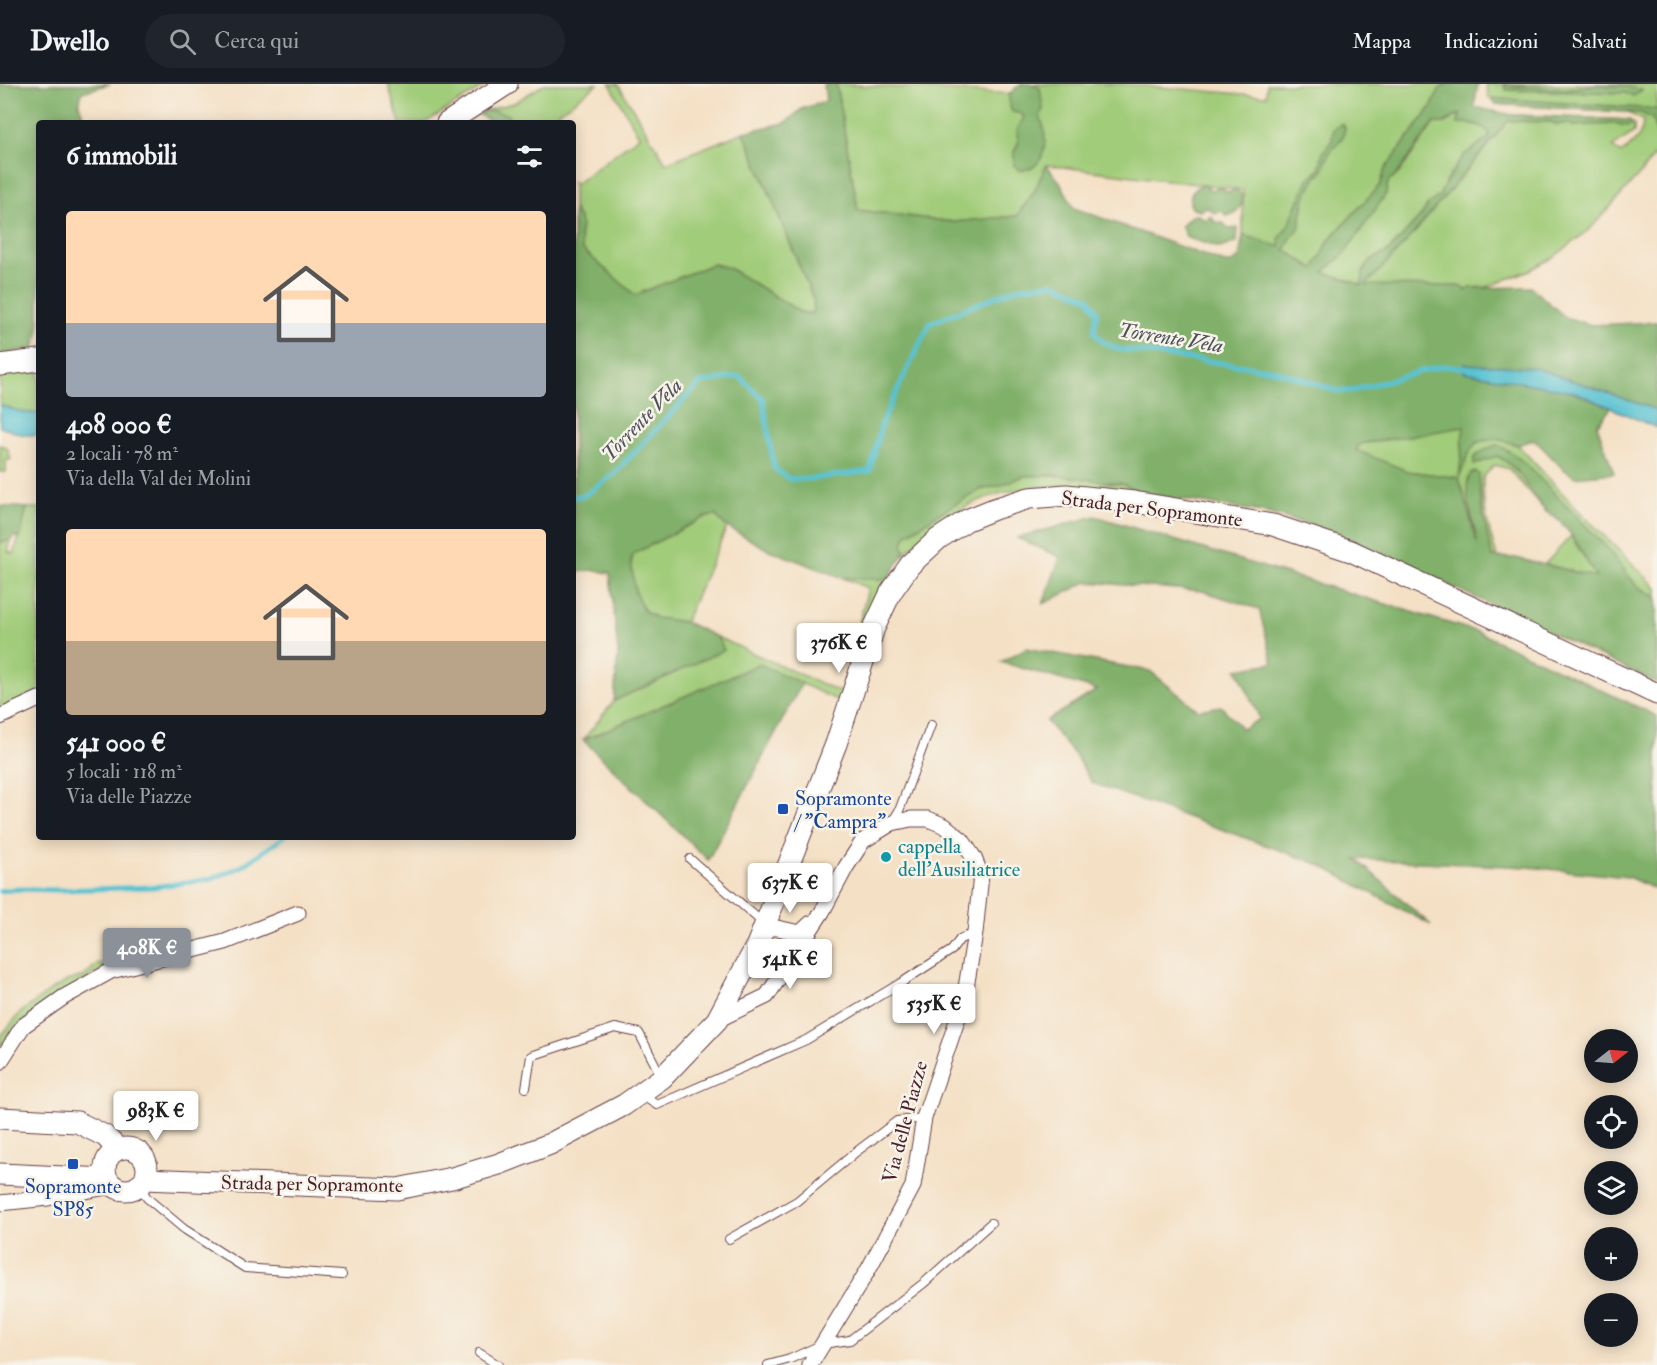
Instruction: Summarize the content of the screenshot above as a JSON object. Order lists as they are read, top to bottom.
{
  "streets": {
    "main road": ["Strada per Sopramonte"],
    "street": ["Via delle Piazze"]
  },
  "crossings": [
    ["Strada per Sopramonte", "Via delle Piazze"]
  ],
  "water": ["Torrente Vela"],
  "places": {
    "transit": ["Sopramonte / \"Campra\"", "Sopramonte SP85"],
    "other": ["cappella dell'Ausiliatrice"]
  },
  "north": "right",
  "page": {
    "header": "Dwello",
    "search": "Cerca qui",
    "nav": ["Mappa", "Indicazioni", "Salvati"],
    "heading": "6 immobili",
    "list": [
      {
        "name": "408 000 €",
        "note": "2 locali · 78 m² · Via della Val dei Molini"
      },
      {
        "name": "541 000 €",
        "note": "5 locali · 118 m² · Via delle Piazze"
      }
    ],
    "price": [
      "376K €",
      "637K €",
      "408K €",
      "541K €",
      "535K €",
      "983K €"
    ],
    "map_buttons": ["+", "−"]
  }
}
